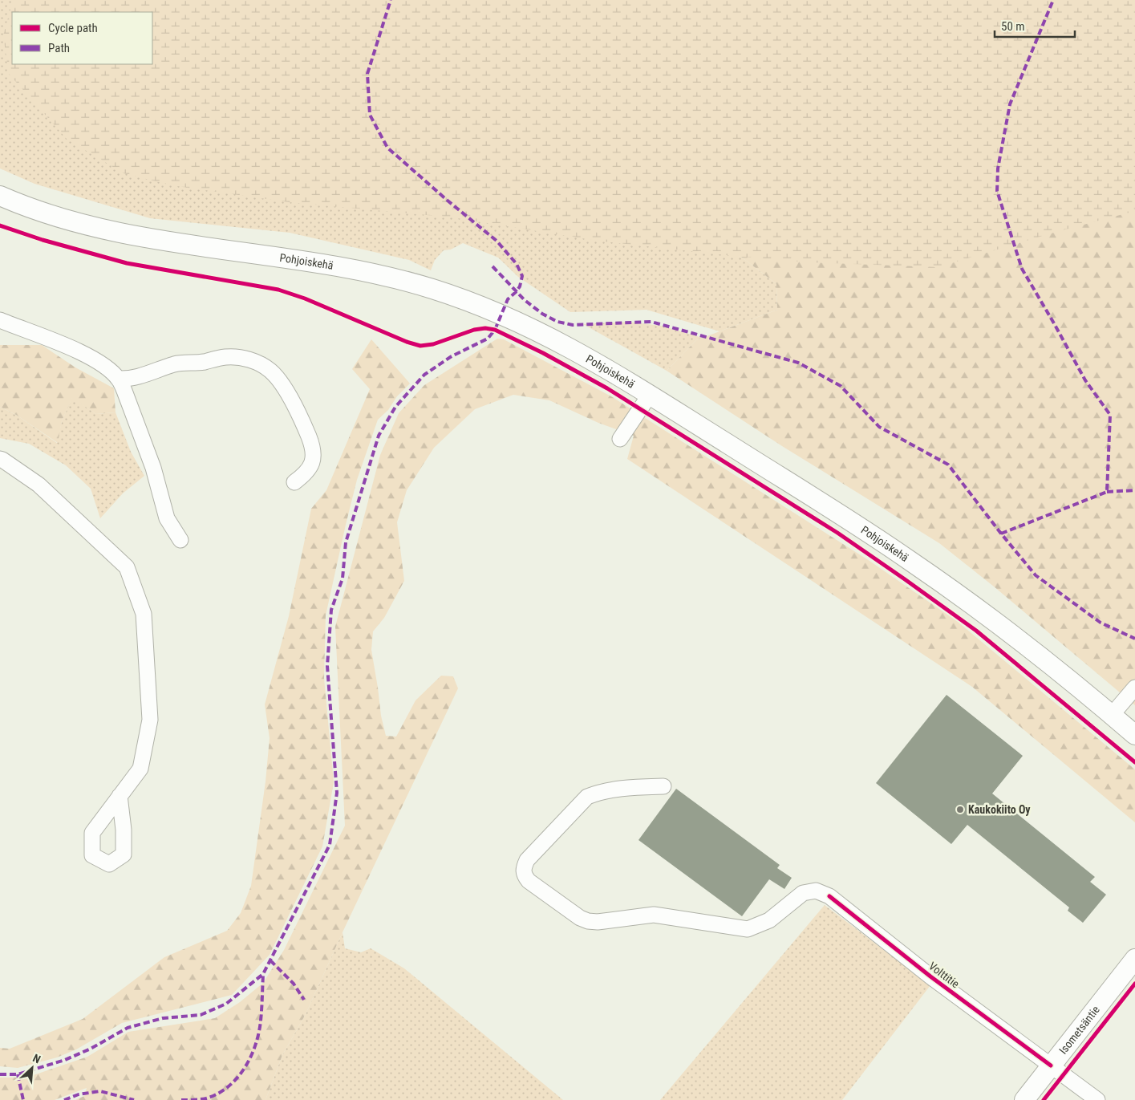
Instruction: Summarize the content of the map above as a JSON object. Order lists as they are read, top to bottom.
{
  "streets": {
    "main road": ["Pohjoiskehä", "Isometsäntie"],
    "street": ["Volttitie"]
  },
  "crossings": [
    ["Volttitie", "Isometsäntie"]
  ],
  "places": ["Kaukokiito Oy"],
  "legend": ["Cycle path", "Path"],
  "scale_bar": "50 m",
  "north": "top right"
}
